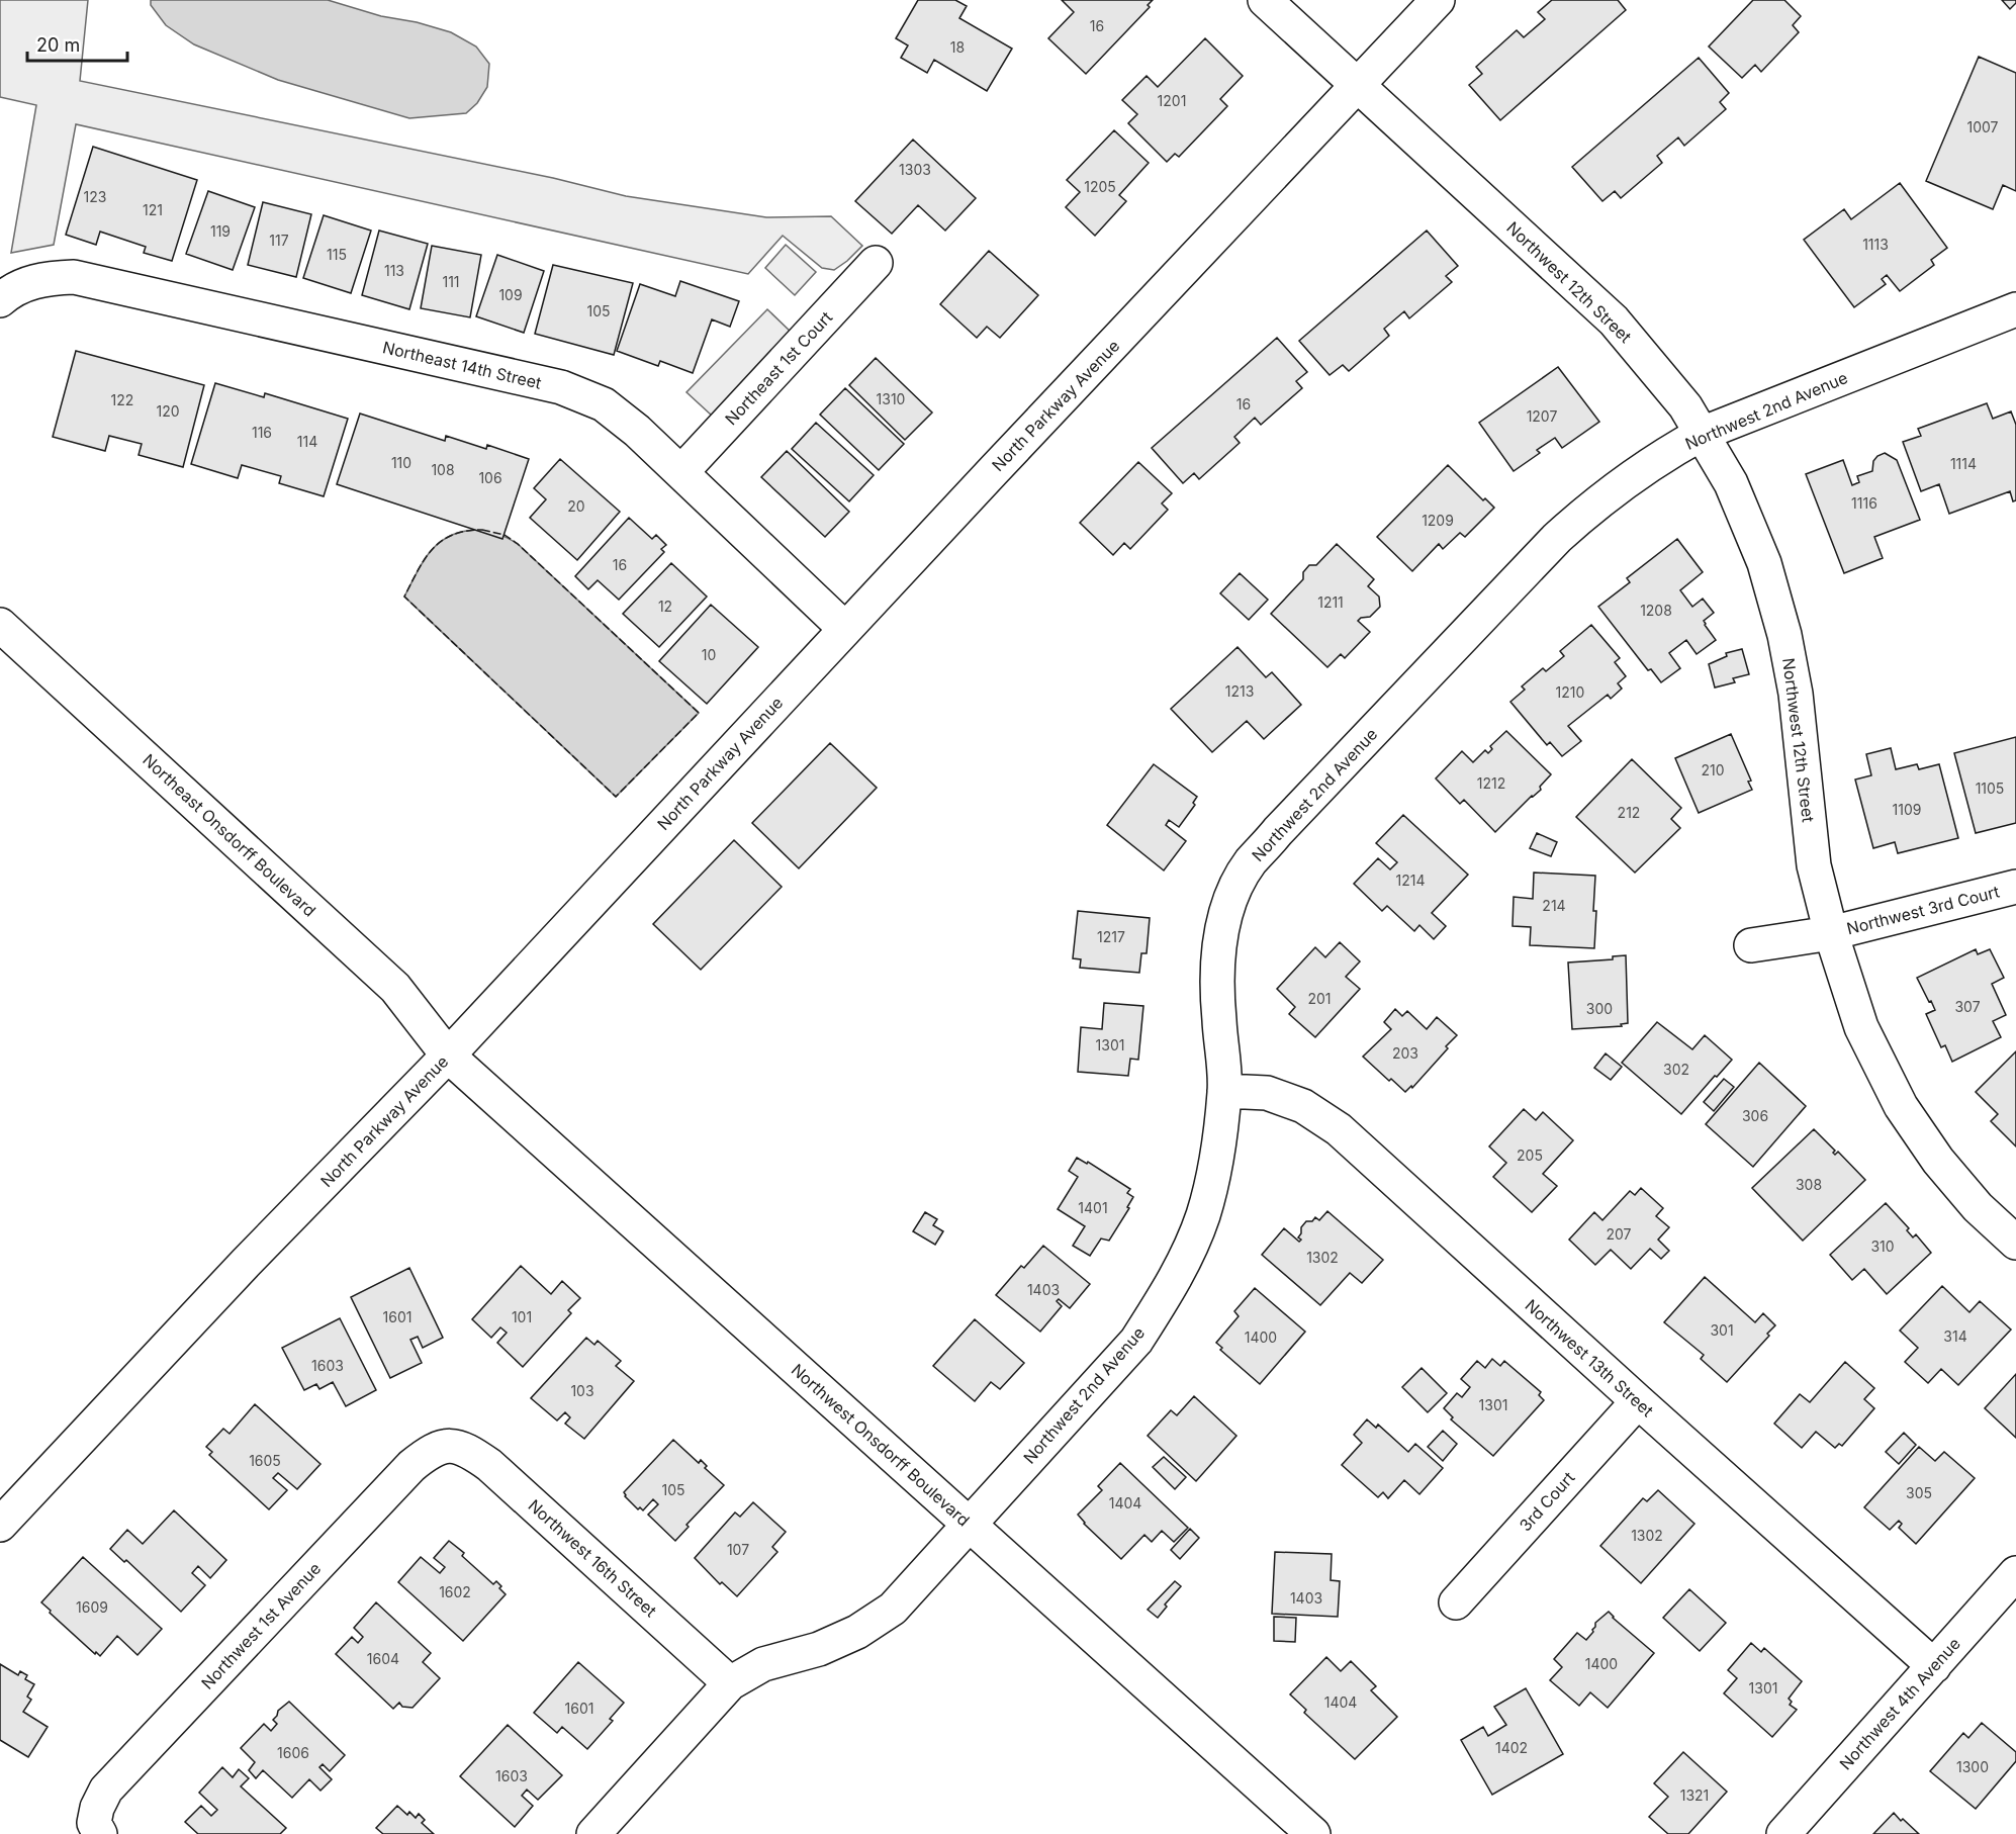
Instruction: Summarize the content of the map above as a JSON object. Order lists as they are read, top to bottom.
{
  "streets": {
    "street": [
      "Northwest 12th Street",
      "Northeast 14th Street",
      "Northeast 1st Court",
      "North Parkway Avenue",
      "Northwest 2nd Avenue",
      "Northeast Onsdorff Boulevard",
      "Northwest 3rd Court",
      "Northwest 13th Street",
      "Northwest Onsdorff Boulevard",
      "3rd Court",
      "Northwest 16th Street",
      "Northwest 1st Avenue",
      "Northwest 4th Avenue"
    ]
  },
  "crossings": [
    ["Northwest 12th Street", "North Parkway Avenue"],
    ["Northwest 12th Street", "Northwest 2nd Avenue"],
    ["Northwest 12th Street", "Northwest 3rd Court"],
    ["Northeast 14th Street", "Northeast 1st Court"],
    ["Northeast 14th Street", "North Parkway Avenue"],
    ["North Parkway Avenue", "Northeast Onsdorff Boulevard"],
    ["North Parkway Avenue", "Northwest Onsdorff Boulevard"],
    ["Northwest 2nd Avenue", "Northwest 13th Street"],
    ["Northwest 2nd Avenue", "Northwest Onsdorff Boulevard"],
    ["Northwest 2nd Avenue", "Northwest 16th Street"],
    ["Northeast Onsdorff Boulevard", "Northwest Onsdorff Boulevard"],
    ["Northwest 13th Street", "3rd Court"],
    ["Northwest 13th Street", "Northwest 4th Avenue"],
    ["Northwest 16th Street", "Northwest 1st Avenue"]
  ],
  "house_numbers": [
    "16",
    "18",
    "1201",
    "1007",
    "1303",
    "1205",
    "123",
    "121",
    "119",
    "117",
    "1113",
    "115",
    "113",
    "111",
    "109",
    "105",
    "1310",
    "122",
    "16",
    "120",
    "1207",
    "116",
    "114",
    "110",
    "1114",
    "108",
    "106",
    "1116",
    "20",
    "1209",
    "16",
    "1211",
    "12",
    "1208",
    "10",
    "1213",
    "1210",
    "210",
    "1212",
    "1105",
    "1109",
    "212",
    "1214",
    "214",
    "1217",
    "201",
    "307",
    "300",
    "1301",
    "203",
    "302",
    "306",
    "205",
    "308",
    "1401",
    "207",
    "310",
    "1302",
    "1403",
    "1601",
    "101",
    "301",
    "314",
    "1400",
    "1603",
    "103",
    "1301",
    "1605",
    "105",
    "305",
    "1404",
    "1302",
    "107",
    "1602",
    "1403",
    "1609",
    "1604",
    "1400",
    "1301",
    "1404",
    "1601",
    "1402",
    "1606",
    "1300",
    "1603",
    "1321"
  ],
  "scale_bar": "20 m"
}
